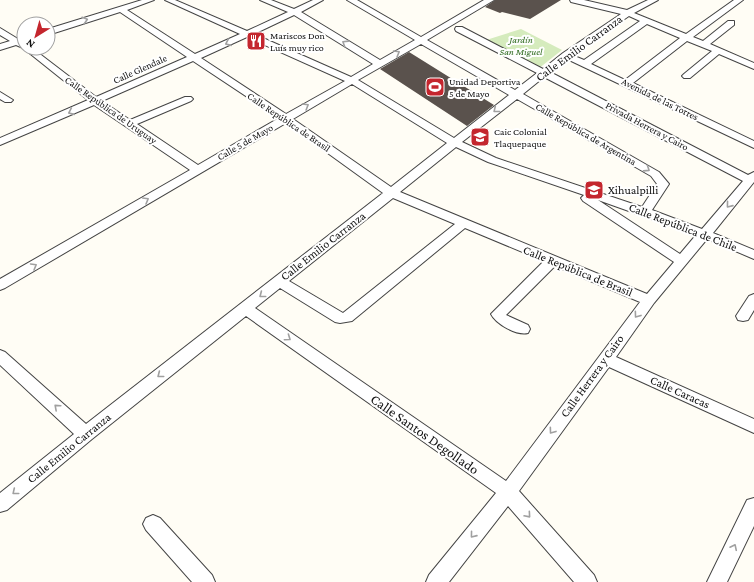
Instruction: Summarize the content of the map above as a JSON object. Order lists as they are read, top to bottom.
{
  "streets": {
    "street": [
      "Calle Emilio Carranza",
      "Calle Glendale",
      "Avenida de las Torres",
      "Calle República de Uruguay",
      "Calle República de Brasil",
      "Privada Herrera y Cairo",
      "Calle República de Argentina",
      "Calle 5 de Mayo",
      "Calle República de Chile",
      "Calle Herrera y Cairo",
      "Calle Caracas",
      "Calle Santos Degollado"
    ]
  },
  "crossings": [
    ["Calle Emilio Carranza", "Avenida de las Torres"],
    ["Calle Emilio Carranza", "Calle República de Brasil"],
    ["Calle Emilio Carranza", "Privada Herrera y Cairo"],
    ["Calle Emilio Carranza", "Calle República de Argentina"],
    ["Calle Emilio Carranza", "Calle República de Chile"],
    ["Calle Emilio Carranza", "Calle Santos Degollado"],
    ["Calle Glendale", "Calle República de Uruguay"],
    ["Calle Glendale", "Calle República de Brasil"],
    ["Calle Glendale", "Calle República de Chile"],
    ["Calle República de Uruguay", "Calle 5 de Mayo"],
    ["Calle República de Brasil", "Calle 5 de Mayo"],
    ["Calle República de Brasil", "Calle Herrera y Cairo"],
    ["Privada Herrera y Cairo", "Calle Herrera y Cairo"],
    ["Calle República de Argentina", "Calle 5 de Mayo"],
    ["Calle República de Argentina", "Calle República de Chile"],
    ["Calle 5 de Mayo", "Calle República de Chile"],
    ["Calle República de Chile", "Calle Herrera y Cairo"],
    ["Calle Herrera y Cairo", "Calle Caracas"],
    ["Calle Herrera y Cairo", "Calle Santos Degollado"]
  ],
  "one_way": [
    "Calle Emilio Carranza",
    "Calle Glendale",
    "Calle República de Argentina",
    "Calle 5 de Mayo",
    "Calle Herrera y Cairo",
    "Calle Santos Degollado"
  ],
  "parks": ["Jardín San Miguel"],
  "places": {
    "restaurant": ["Mariscos Don Luís muy rico"],
    "sports": ["Unidad Deportiva 5 de Mayo"],
    "school or university": ["Caic Colonial Tlaquepaque", "Xihualpilli"]
  },
  "north": "bottom left"
}
